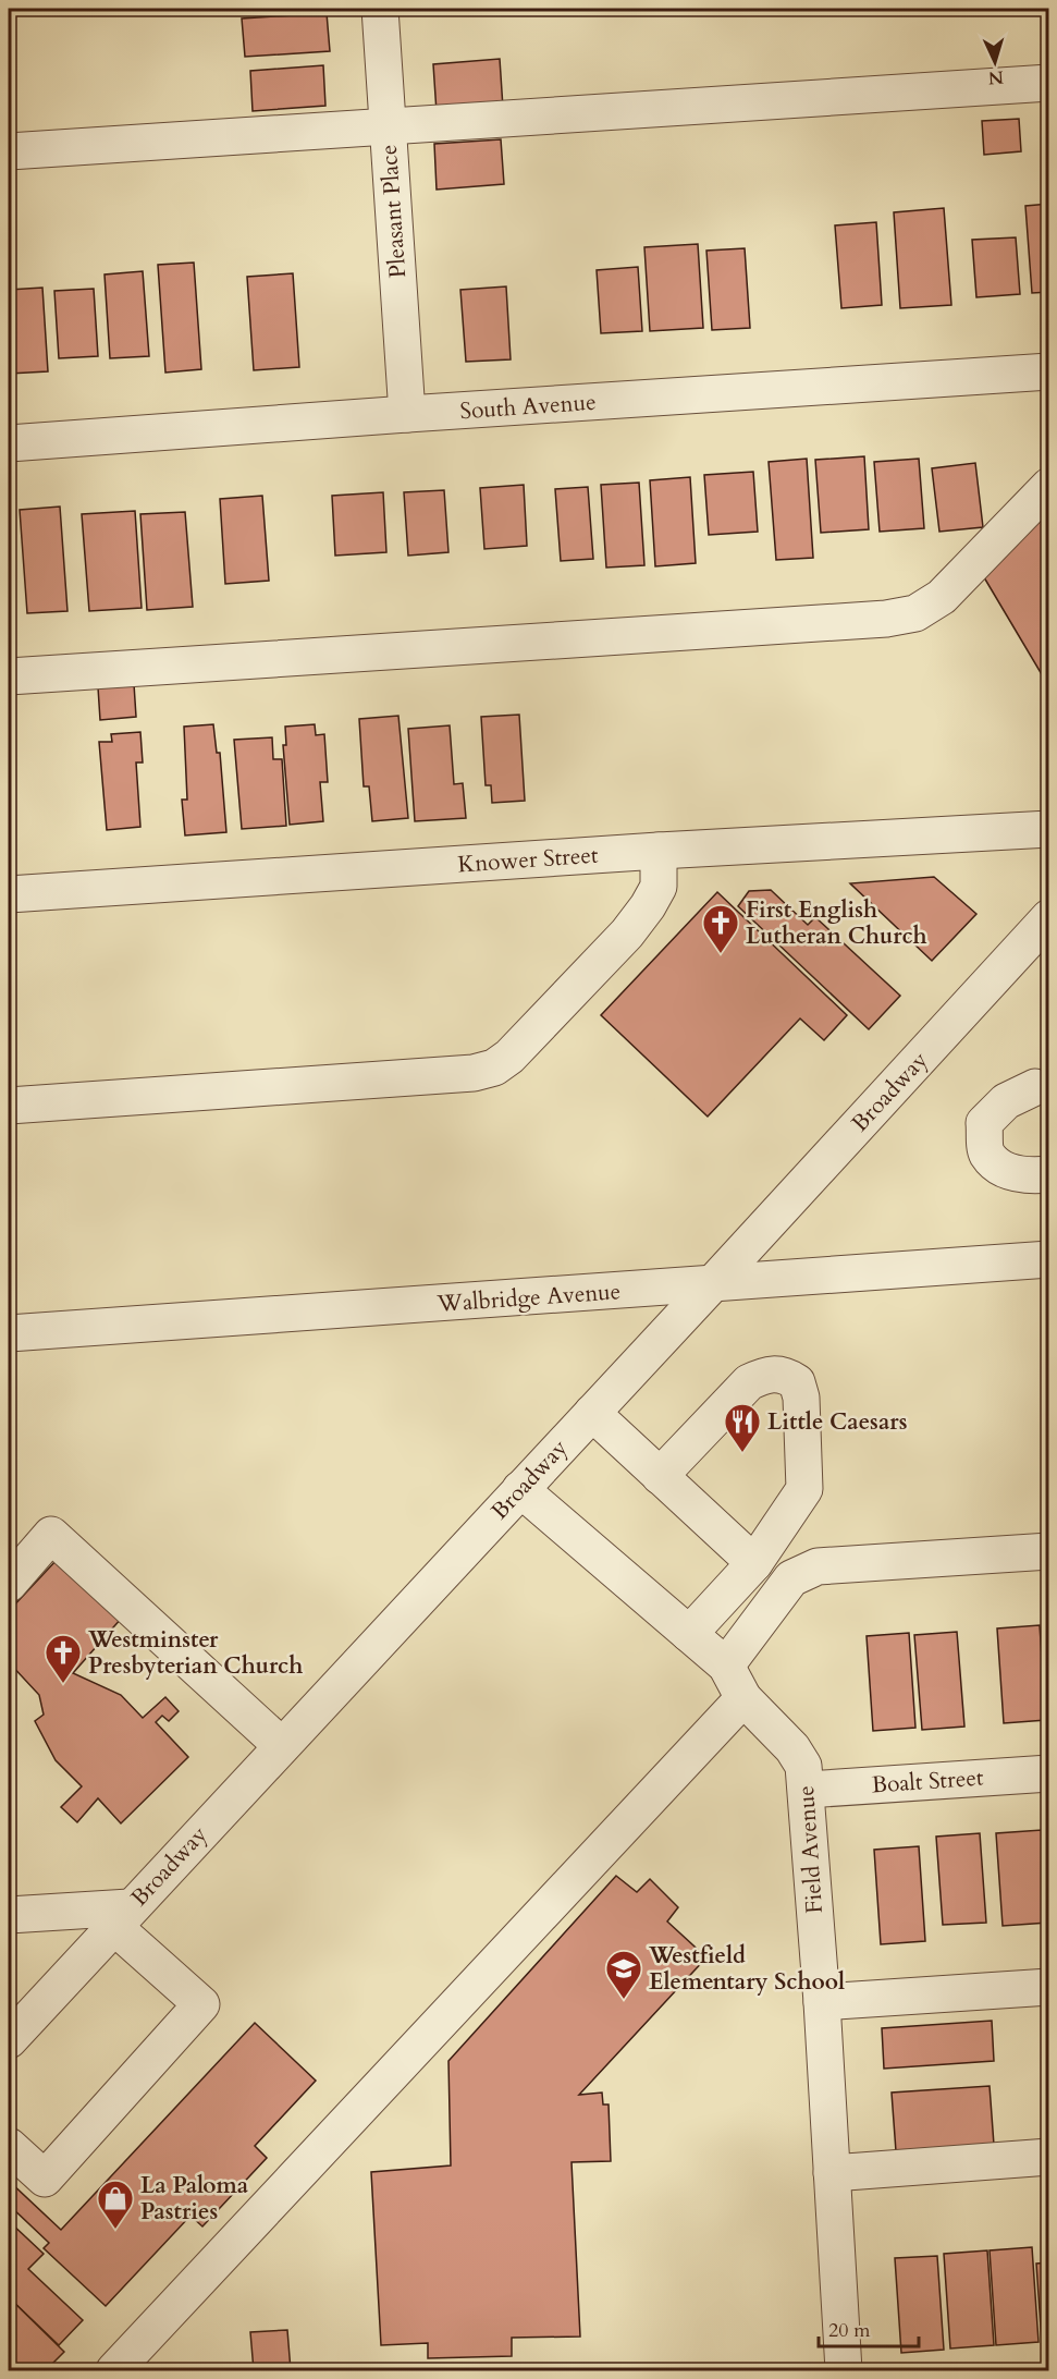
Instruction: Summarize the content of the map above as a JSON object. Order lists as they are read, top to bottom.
{
  "streets": {
    "street": [
      "Pleasant Place",
      "South Avenue",
      "Knower Street",
      "Broadway",
      "Walbridge Avenue",
      "Boalt Street",
      "Field Avenue"
    ]
  },
  "crossings": [
    ["Pleasant Place", "South Avenue"],
    ["Broadway", "Walbridge Avenue"],
    ["Broadway", "Field Avenue"],
    ["Boalt Street", "Field Avenue"]
  ],
  "places": {
    "church": ["First English Lutheran Church", "Westminster Presbyterian Church"],
    "restaurant": ["Little Caesars"],
    "school or university": ["Westfield Elementary School"],
    "shop": ["La Paloma Pastries"]
  },
  "scale_bar": "20 m",
  "north": "bottom"
}
